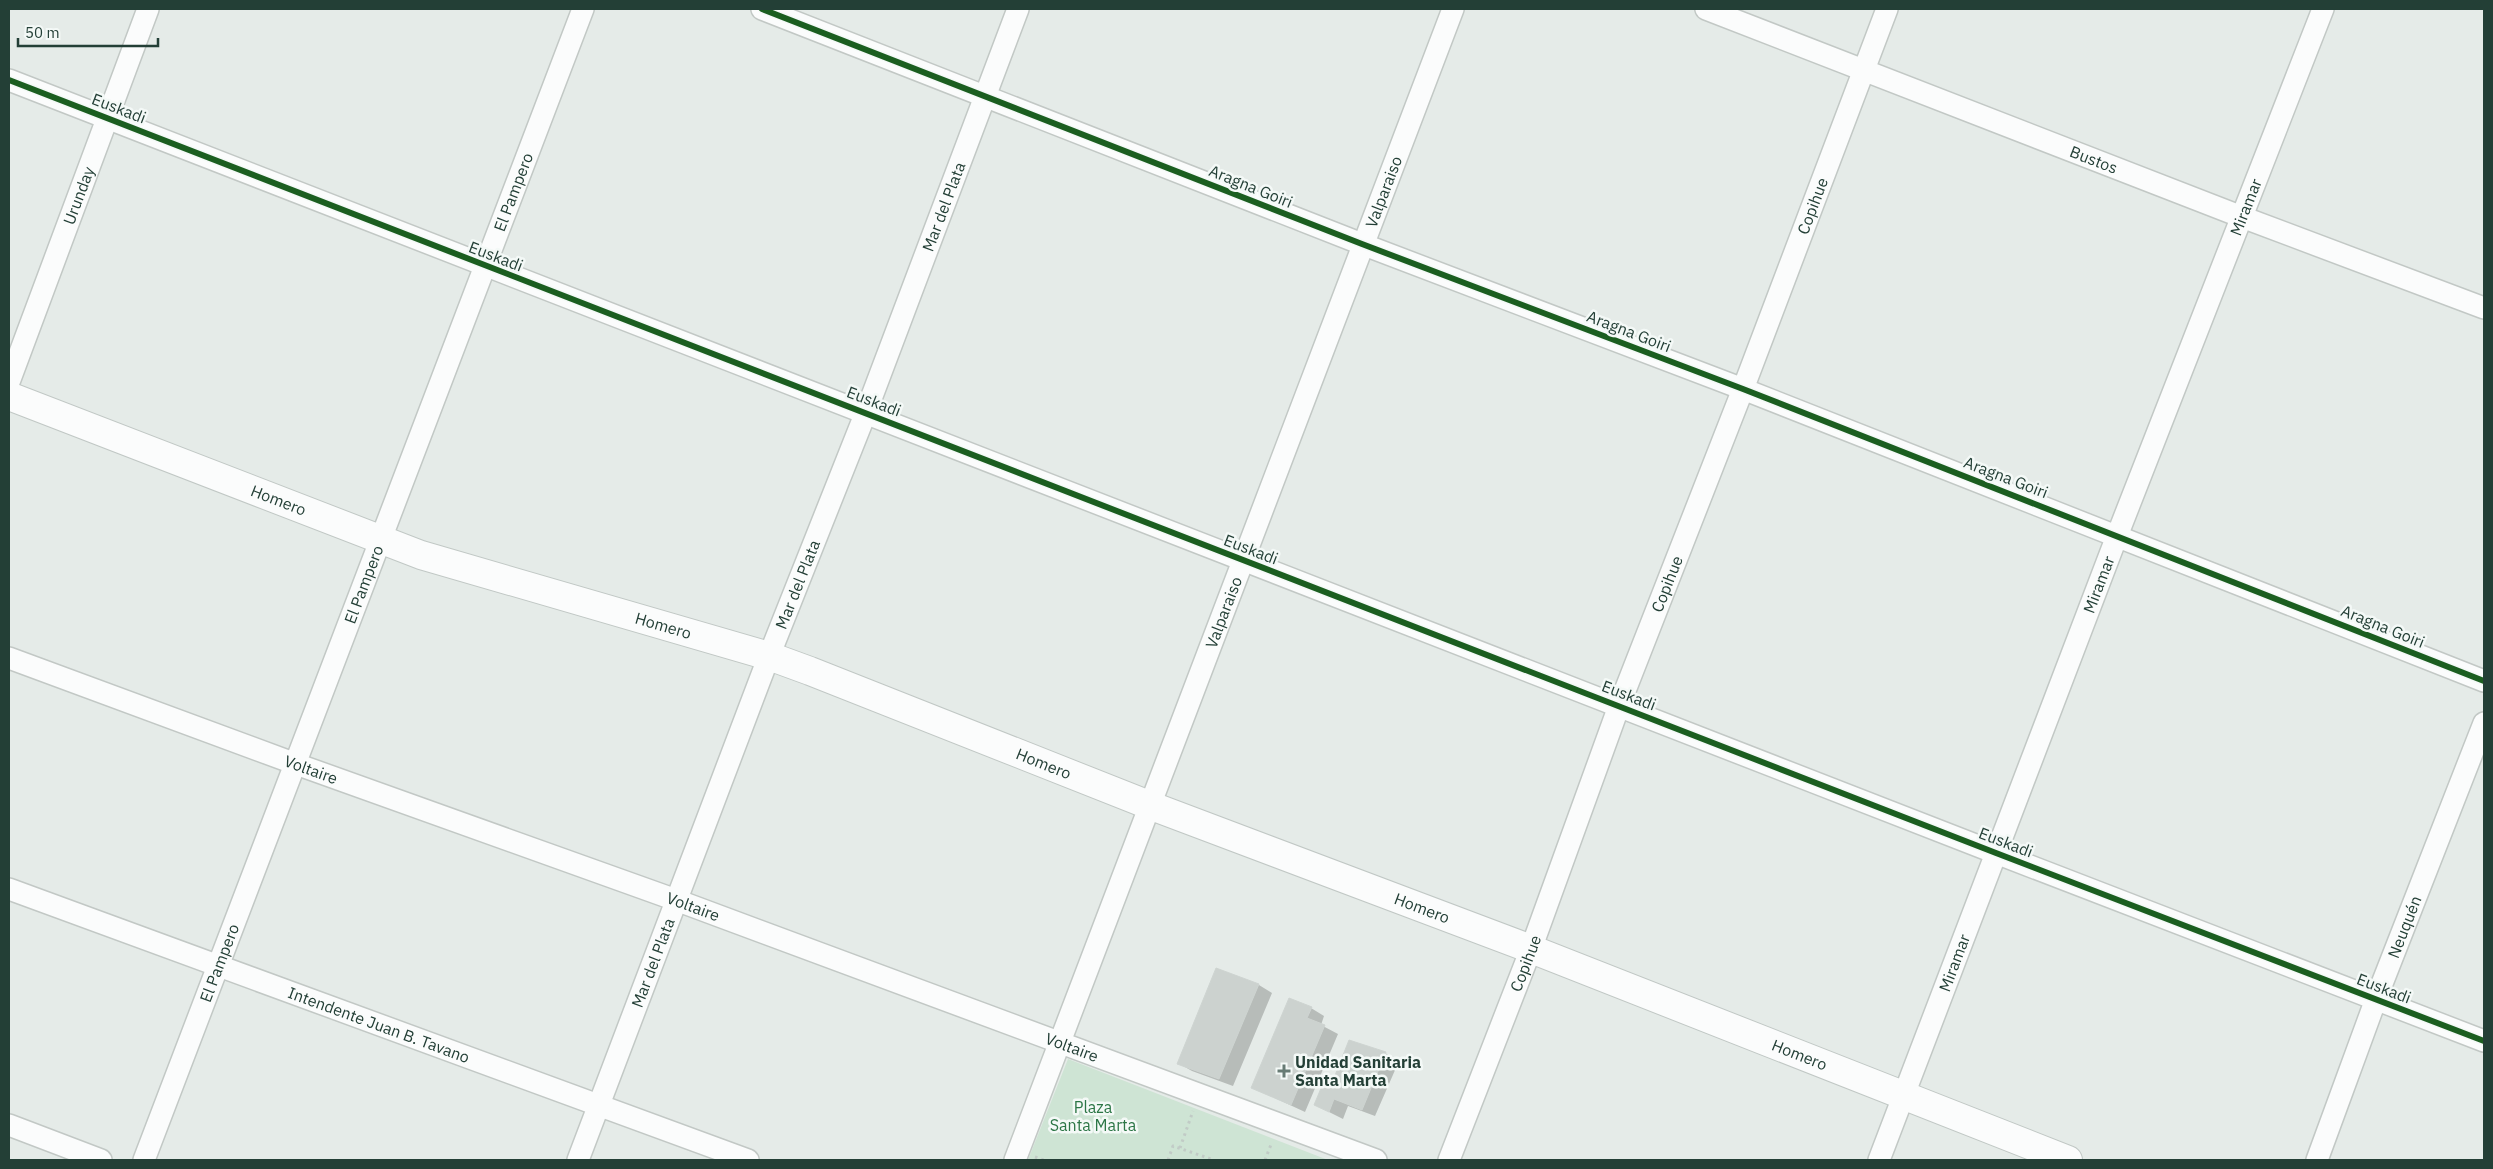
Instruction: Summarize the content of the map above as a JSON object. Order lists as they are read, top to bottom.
{
  "streets": {
    "main road": ["Homero"],
    "street": [
      "Euskadi",
      "Bustos",
      "Aragna Goiri",
      "El Pampero",
      "Valparaiso",
      "Urunday",
      "Copihue",
      "Miramar",
      "Mar del Plata",
      "Voltaire",
      "Neuquén",
      "Intendente Juan B. Tavano"
    ]
  },
  "crossings": [
    ["Euskadi", "El Pampero"],
    ["Euskadi", "Valparaiso"],
    ["Euskadi", "Urunday"],
    ["Euskadi", "Copihue"],
    ["Euskadi", "Miramar"],
    ["Euskadi", "Mar del Plata"],
    ["Euskadi", "Neuquén"],
    ["Bustos", "Copihue"],
    ["Bustos", "Miramar"],
    ["Aragna Goiri", "Valparaiso"],
    ["Aragna Goiri", "Copihue"],
    ["Aragna Goiri", "Miramar"],
    ["Aragna Goiri", "Mar del Plata"],
    ["El Pampero", "Homero"],
    ["El Pampero", "Voltaire"],
    ["El Pampero", "Intendente Juan B. Tavano"],
    ["Valparaiso", "Homero"],
    ["Valparaiso", "Voltaire"],
    ["Copihue", "Homero"],
    ["Miramar", "Homero"],
    ["Mar del Plata", "Homero"],
    ["Mar del Plata", "Voltaire"],
    ["Mar del Plata", "Intendente Juan B. Tavano"]
  ],
  "parks": ["Plaza Santa Marta"],
  "places": {
    "health": ["Unidad Sanitaria Santa Marta"]
  },
  "scale_bar": "50 m"
}
